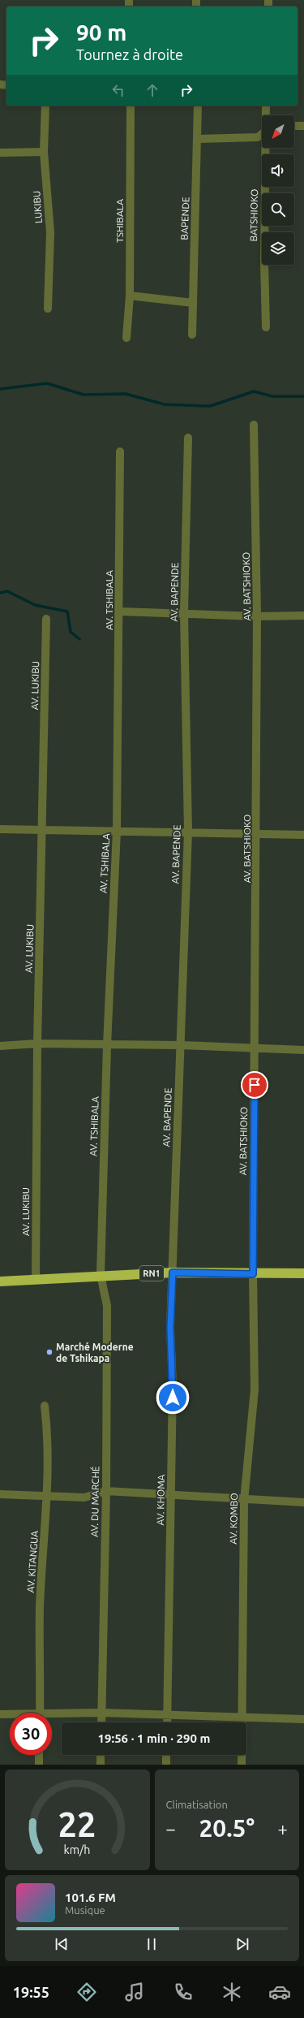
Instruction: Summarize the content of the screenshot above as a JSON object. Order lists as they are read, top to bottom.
{
  "streets": {
    "highway": ["RN1"],
    "street": [
      "LUKIBU",
      "BATSHIOKO",
      "BAPENDE",
      "TSHIBALA",
      "AV. BATSHIOKO",
      "AV. BAPENDE",
      "AV. TSHIBALA",
      "AV. LUKIBU",
      "AV. KHOMA",
      "AV. DU MARCHÉ",
      "AV. KOMBO",
      "AV. KITANGUA"
    ]
  },
  "crossings": [
    ["AV. BATSHIOKO", "RN1"],
    ["AV. BATSHIOKO", "AV. KOMBO"],
    ["AV. BAPENDE", "RN1"],
    ["AV. BAPENDE", "AV. KHOMA"],
    ["AV. TSHIBALA", "RN1"],
    ["AV. TSHIBALA", "AV. DU MARCHÉ"],
    ["AV. LUKIBU", "RN1"],
    ["RN1", "AV. KHOMA"],
    ["RN1", "AV. DU MARCHÉ"],
    ["RN1", "AV. KOMBO"]
  ],
  "places": ["Marché Moderne de Tshikapa"],
  "north": "bottom left",
  "page": {
    "turn": ["90 m", "Tournez à droite"],
    "limit": "30",
    "trip": "19:56 · 1 min · 290 m",
    "tile": "Climatisation",
    "heat": ["−", "20.5°", "+"],
    "song": ["101.6 FM", "Musique"],
    "tabs": "19:55",
    "gauge": ["22", "km/h"]
  }
}
